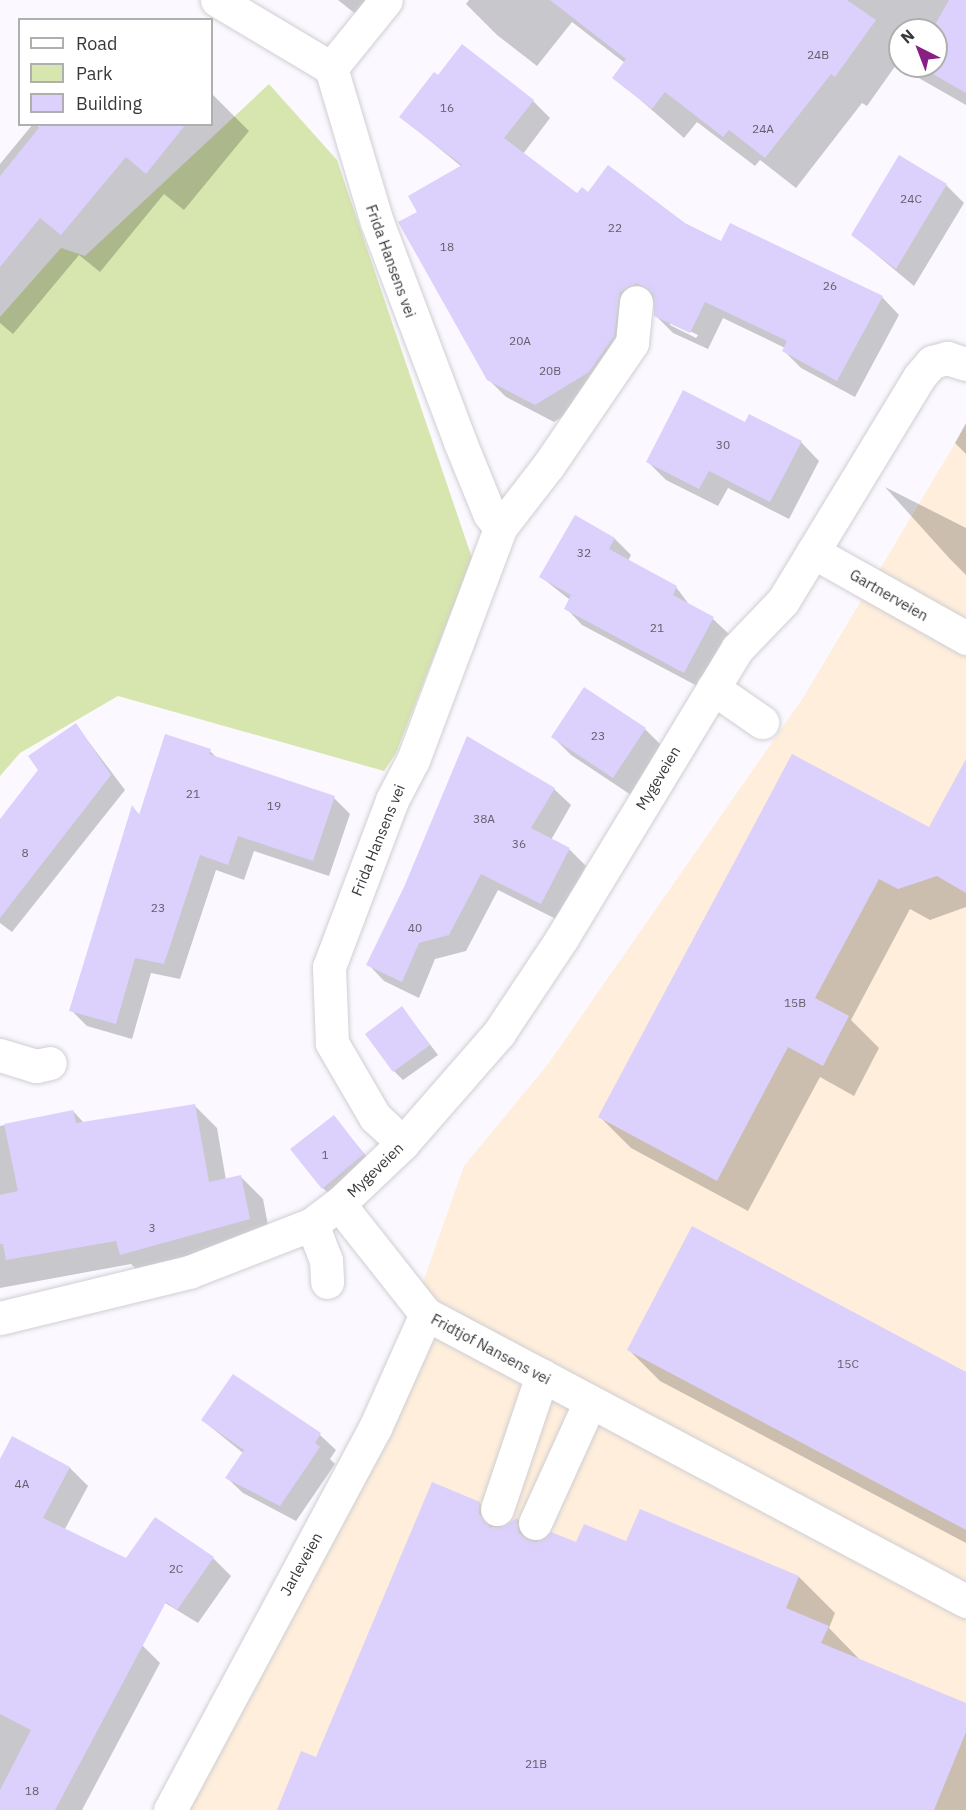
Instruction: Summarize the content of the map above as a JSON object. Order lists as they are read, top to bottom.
{
  "streets": {
    "street": [
      "Frida Hansens vei",
      "Gartnerveien",
      "Mygeveien",
      "Fridtjof Nansens vei",
      "Jarleveien"
    ]
  },
  "crossings": [
    ["Frida Hansens vei", "Mygeveien"],
    ["Gartnerveien", "Mygeveien"],
    ["Mygeveien", "Fridtjof Nansens vei"],
    ["Fridtjof Nansens vei", "Jarleveien"]
  ],
  "house_numbers": [
    "24B",
    "16",
    "24A",
    "24C",
    "22",
    "18",
    "26",
    "20A",
    "20B",
    "30",
    "32",
    "21",
    "23",
    "21",
    "19",
    "38A",
    "36",
    "8",
    "23",
    "40",
    "15B",
    "1",
    "3",
    "15C",
    "4A",
    "2C",
    "21B",
    "18"
  ],
  "legend": ["Road", "Park", "Building"],
  "north": "top left"
}
